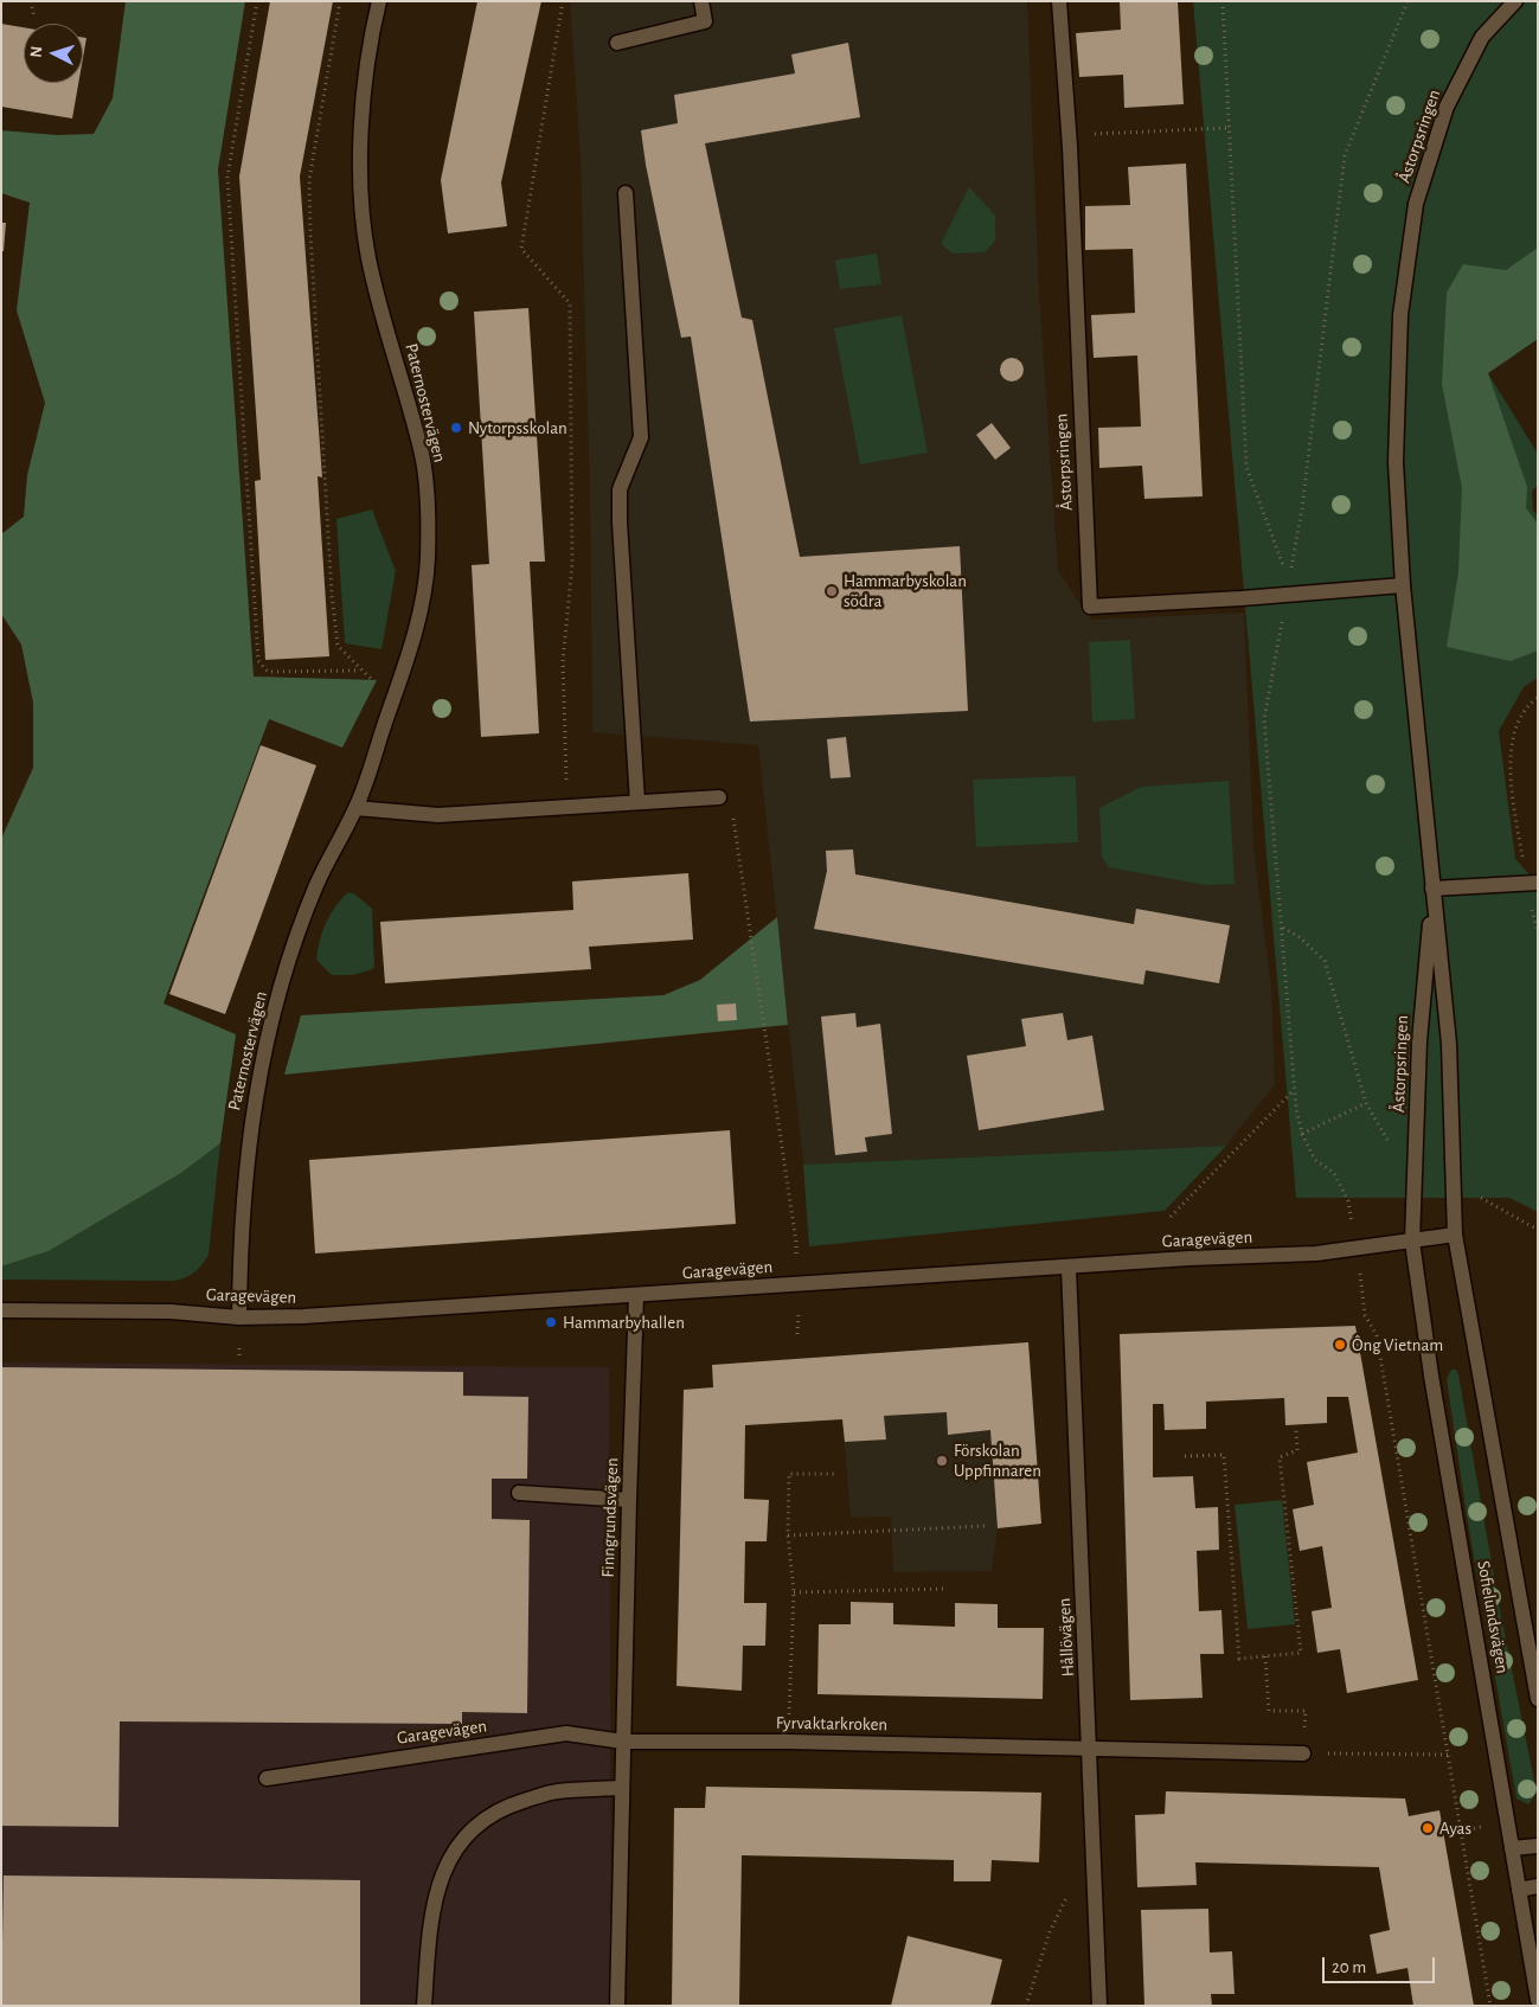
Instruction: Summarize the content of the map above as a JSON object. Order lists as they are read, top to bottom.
{
  "streets": {
    "street": [
      "Åstorpsringen",
      "Paternostervägen",
      "Garagevägen",
      "Finngrundsvägen",
      "Sofielundsvägen",
      "Hållövägen",
      "Fyrvaktarkroken"
    ]
  },
  "crossings": [
    ["Åstorpsringen", "Garagevägen"],
    ["Åstorpsringen", "Sofielundsvägen"],
    ["Paternostervägen", "Garagevägen"],
    ["Garagevägen", "Finngrundsvägen"],
    ["Garagevägen", "Sofielundsvägen"],
    ["Garagevägen", "Hållövägen"],
    ["Garagevägen", "Fyrvaktarkroken"],
    ["Finngrundsvägen", "Fyrvaktarkroken"],
    ["Hållövägen", "Fyrvaktarkroken"]
  ],
  "places": [
    "Nytorpsskolan",
    "Hammarbyskolan södra",
    "Hammarbyhallen",
    "Ông Vietnam",
    "Förskolan Uppfinnaren",
    "Ayas"
  ],
  "scale_bar": "20 m",
  "north": "left"
}
